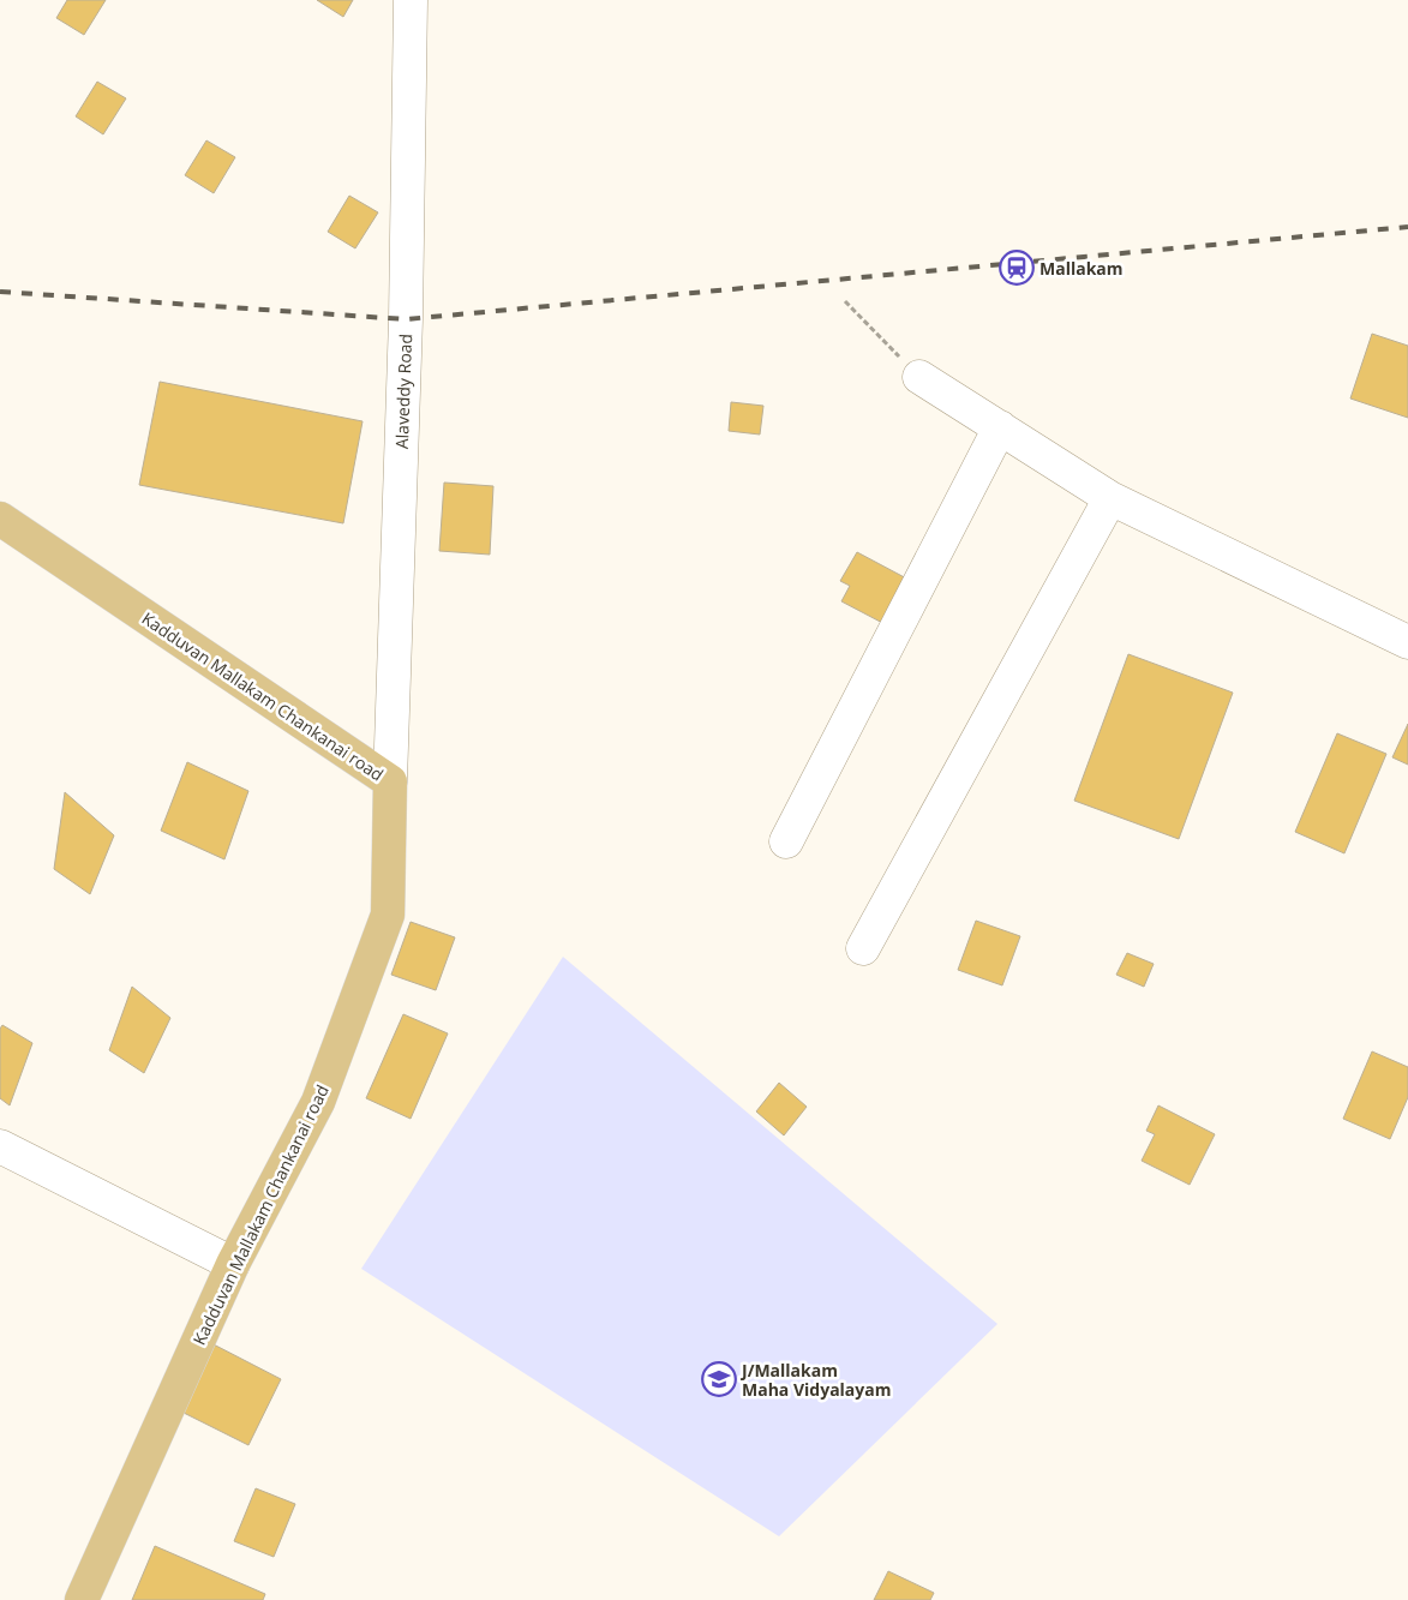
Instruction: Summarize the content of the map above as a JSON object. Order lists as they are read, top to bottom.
{
  "streets": {
    "main road": ["Kadduvan Mallakam Chankanai road"],
    "street": ["Alaveddy Road"]
  },
  "crossings": [
    ["Alaveddy Road", "Kadduvan Mallakam Chankanai road"]
  ],
  "places": {
    "station": ["Mallakam"],
    "school or university": ["J/Mallakam Maha Vidyalayam"]
  }
}
